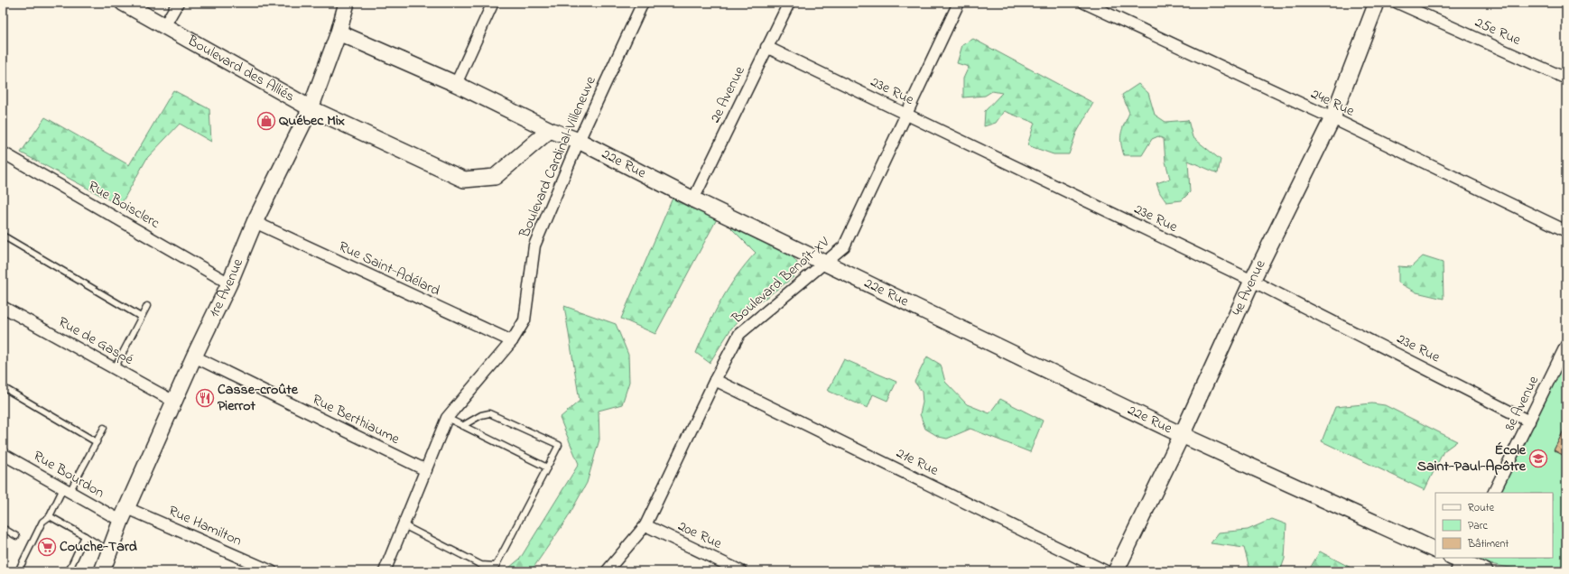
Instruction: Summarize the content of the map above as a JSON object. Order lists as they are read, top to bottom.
{
  "streets": {
    "street": [
      "25e Rue",
      "Boulevard des Alliés",
      "23e Rue",
      "2e Avenue",
      "24e Rue",
      "Boulevard Cardinal-Villeneuve",
      "22e Rue",
      "Rue Boisclerc",
      "Rue Saint-Adélard",
      "Boulevard Benoît-XV",
      "1re Avenue",
      "4e Avenue",
      "Rue de Gaspé",
      "8e Avenue",
      "Rue Berthiaume",
      "21e Rue",
      "Rue Bourdon",
      "Rue Hamilton",
      "20e Rue"
    ]
  },
  "crossings": [
    ["Boulevard des Alliés", "22e Rue"],
    ["Boulevard des Alliés", "1re Avenue"],
    ["23e Rue", "2e Avenue"],
    ["23e Rue", "Boulevard Benoît-XV"],
    ["23e Rue", "4e Avenue"],
    ["23e Rue", "8e Avenue"],
    ["2e Avenue", "22e Rue"],
    ["24e Rue", "4e Avenue"],
    ["Boulevard Cardinal-Villeneuve", "22e Rue"],
    ["Boulevard Cardinal-Villeneuve", "Rue Saint-Adélard"],
    ["Boulevard Cardinal-Villeneuve", "Rue Berthiaume"],
    ["22e Rue", "Boulevard Benoît-XV"],
    ["22e Rue", "1re Avenue"],
    ["22e Rue", "4e Avenue"],
    ["Rue Boisclerc", "1re Avenue"],
    ["Rue Saint-Adélard", "1re Avenue"],
    ["Boulevard Benoît-XV", "21e Rue"],
    ["Boulevard Benoît-XV", "20e Rue"],
    ["1re Avenue", "Rue de Gaspé"],
    ["1re Avenue", "Rue Berthiaume"],
    ["1re Avenue", "Rue Bourdon"],
    ["1re Avenue", "Rue Hamilton"],
    ["Rue Bourdon", "Rue Hamilton"]
  ],
  "places": {
    "shop": ["Québec Mix"],
    "restaurant": ["Casse-croûte Pierrot"],
    "school or university": ["École Saint-Paul-Apôtre"],
    "supermarket": ["Couche-Tard"]
  },
  "legend": ["Route", "Parc", "Bâtiment"]
}
